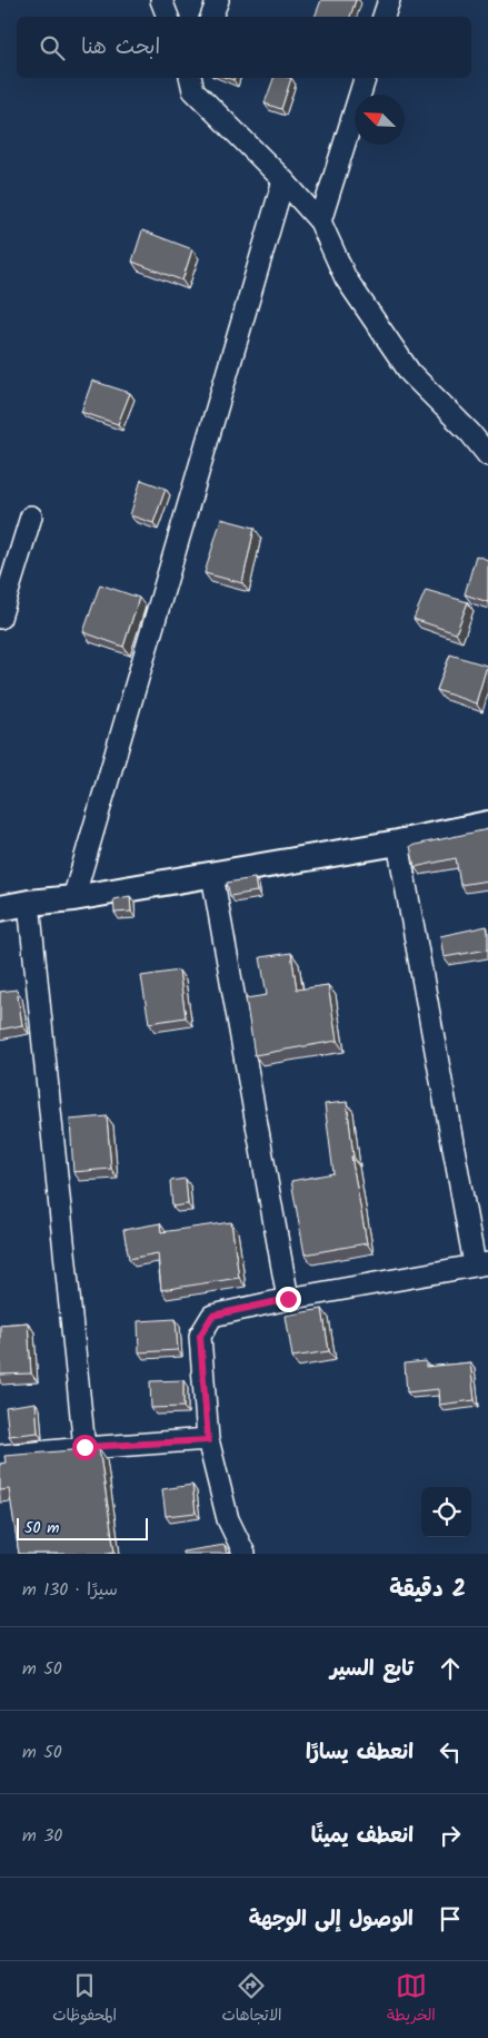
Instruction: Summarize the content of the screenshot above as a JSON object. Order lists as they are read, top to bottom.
{
  "scale_bar": "50 m",
  "north": "top left",
  "page": {
    "search": "ابحث هنا",
    "scale": "50 m",
    "heading": ["2 دقيقة", "سيرًا · 130 m"],
    "list": [
      ["تابع السير", "50 m"],
      ["انعطف يسارًا", "50 m"],
      ["انعطف يمينًا", "30 m"],
      "الوصول إلى الوجهة"
    ],
    "nav": ["الخريطة", "الاتجاهات", "المحفوظات"]
  }
}
